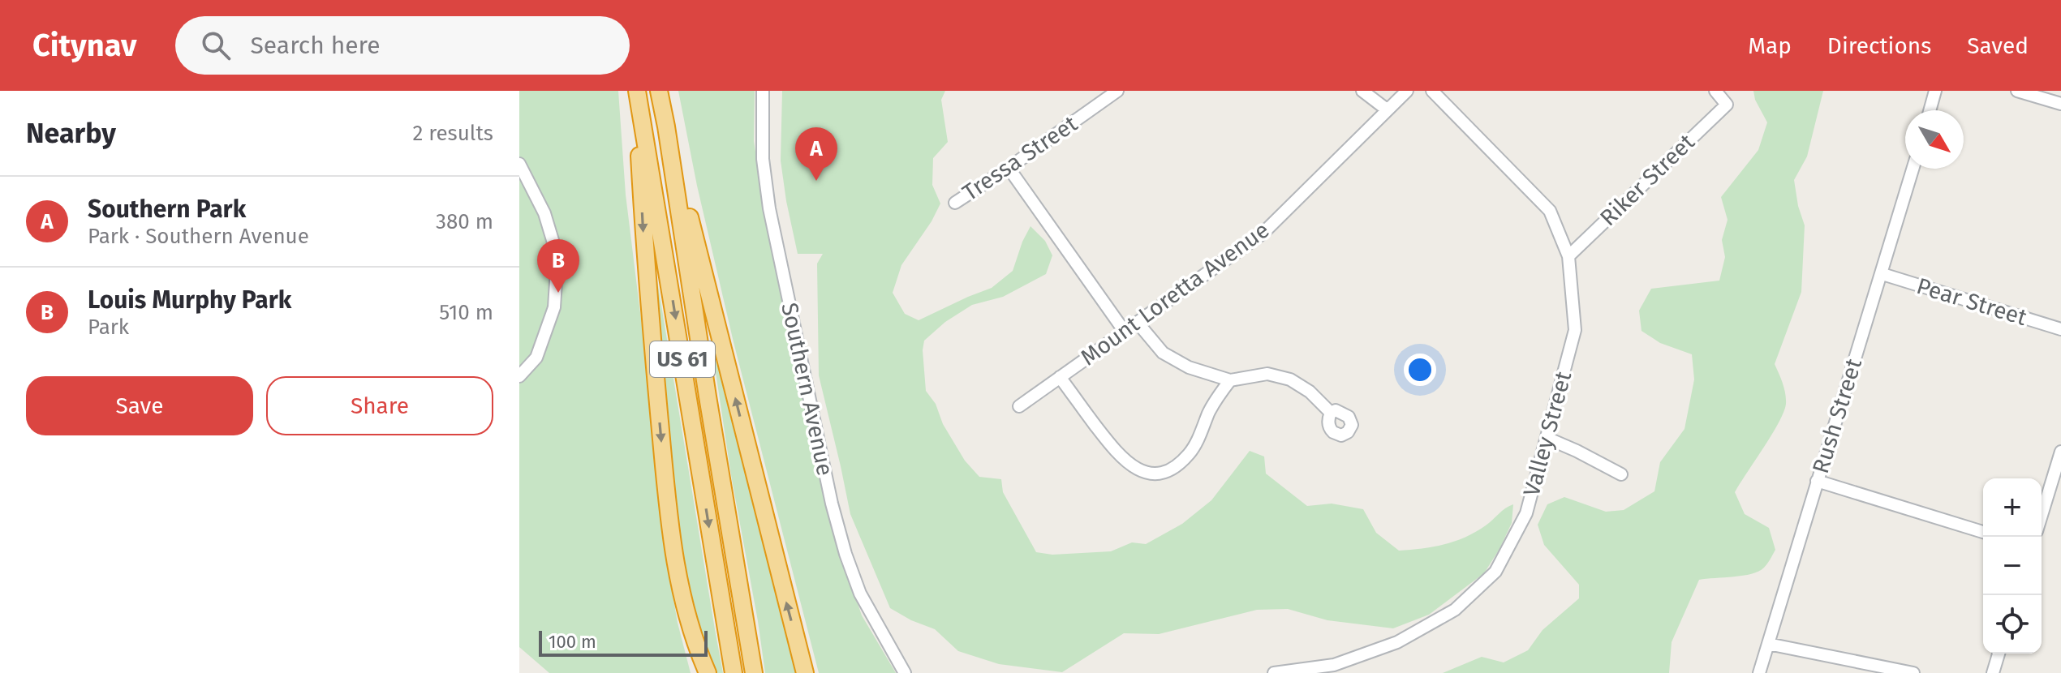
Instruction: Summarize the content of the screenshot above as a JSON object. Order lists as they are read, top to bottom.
{
  "streets": {
    "highway": ["US 61"],
    "street": [
      "Tressa Street",
      "Riker Street",
      "Mount Loretta Avenue",
      "Pear Street",
      "Southern Avenue",
      "Rush Street",
      "Valley Street"
    ]
  },
  "crossings": [
    ["Riker Street", "Valley Street"],
    ["Pear Street", "Rush Street"]
  ],
  "scale_bar": "100 m",
  "north": "bottom right",
  "page": {
    "header": "Citynav",
    "search": "Search here",
    "nav": ["Map", "Directions", "Saved"],
    "heading": ["Nearby", "2 results"],
    "pins": ["A", "B"],
    "list": [
      {
        "mark": "A",
        "name": "Southern Park",
        "note": "Park · Southern Avenue",
        "value": "380 m"
      },
      {
        "mark": "B",
        "name": "Louis Murphy Park",
        "note": "Park",
        "value": "510 m"
      }
    ],
    "buttons": ["Save", "Share"],
    "map_buttons": ["+", "−"],
    "scale": "100 m"
  }
}
